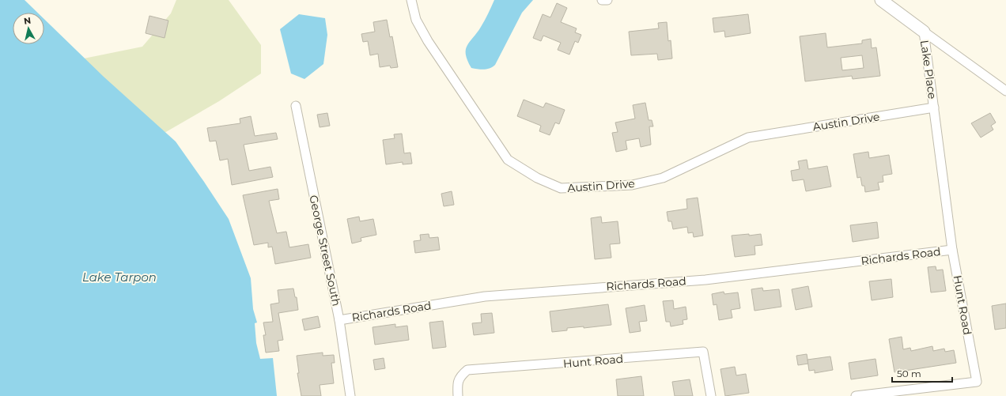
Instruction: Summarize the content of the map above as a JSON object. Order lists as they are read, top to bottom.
{
  "streets": {
    "street": [
      "Lake Place",
      "Austin Drive",
      "George Street South",
      "Richards Road",
      "Hunt Road"
    ]
  },
  "crossings": [
    ["Lake Place", "Austin Drive"],
    ["Lake Place", "Hunt Road"],
    ["Austin Drive", "Hunt Road"],
    ["George Street South", "Richards Road"],
    ["Richards Road", "Hunt Road"]
  ],
  "water": ["Lake Tarpon"],
  "scale_bar": "50 m",
  "north": "top"
}
